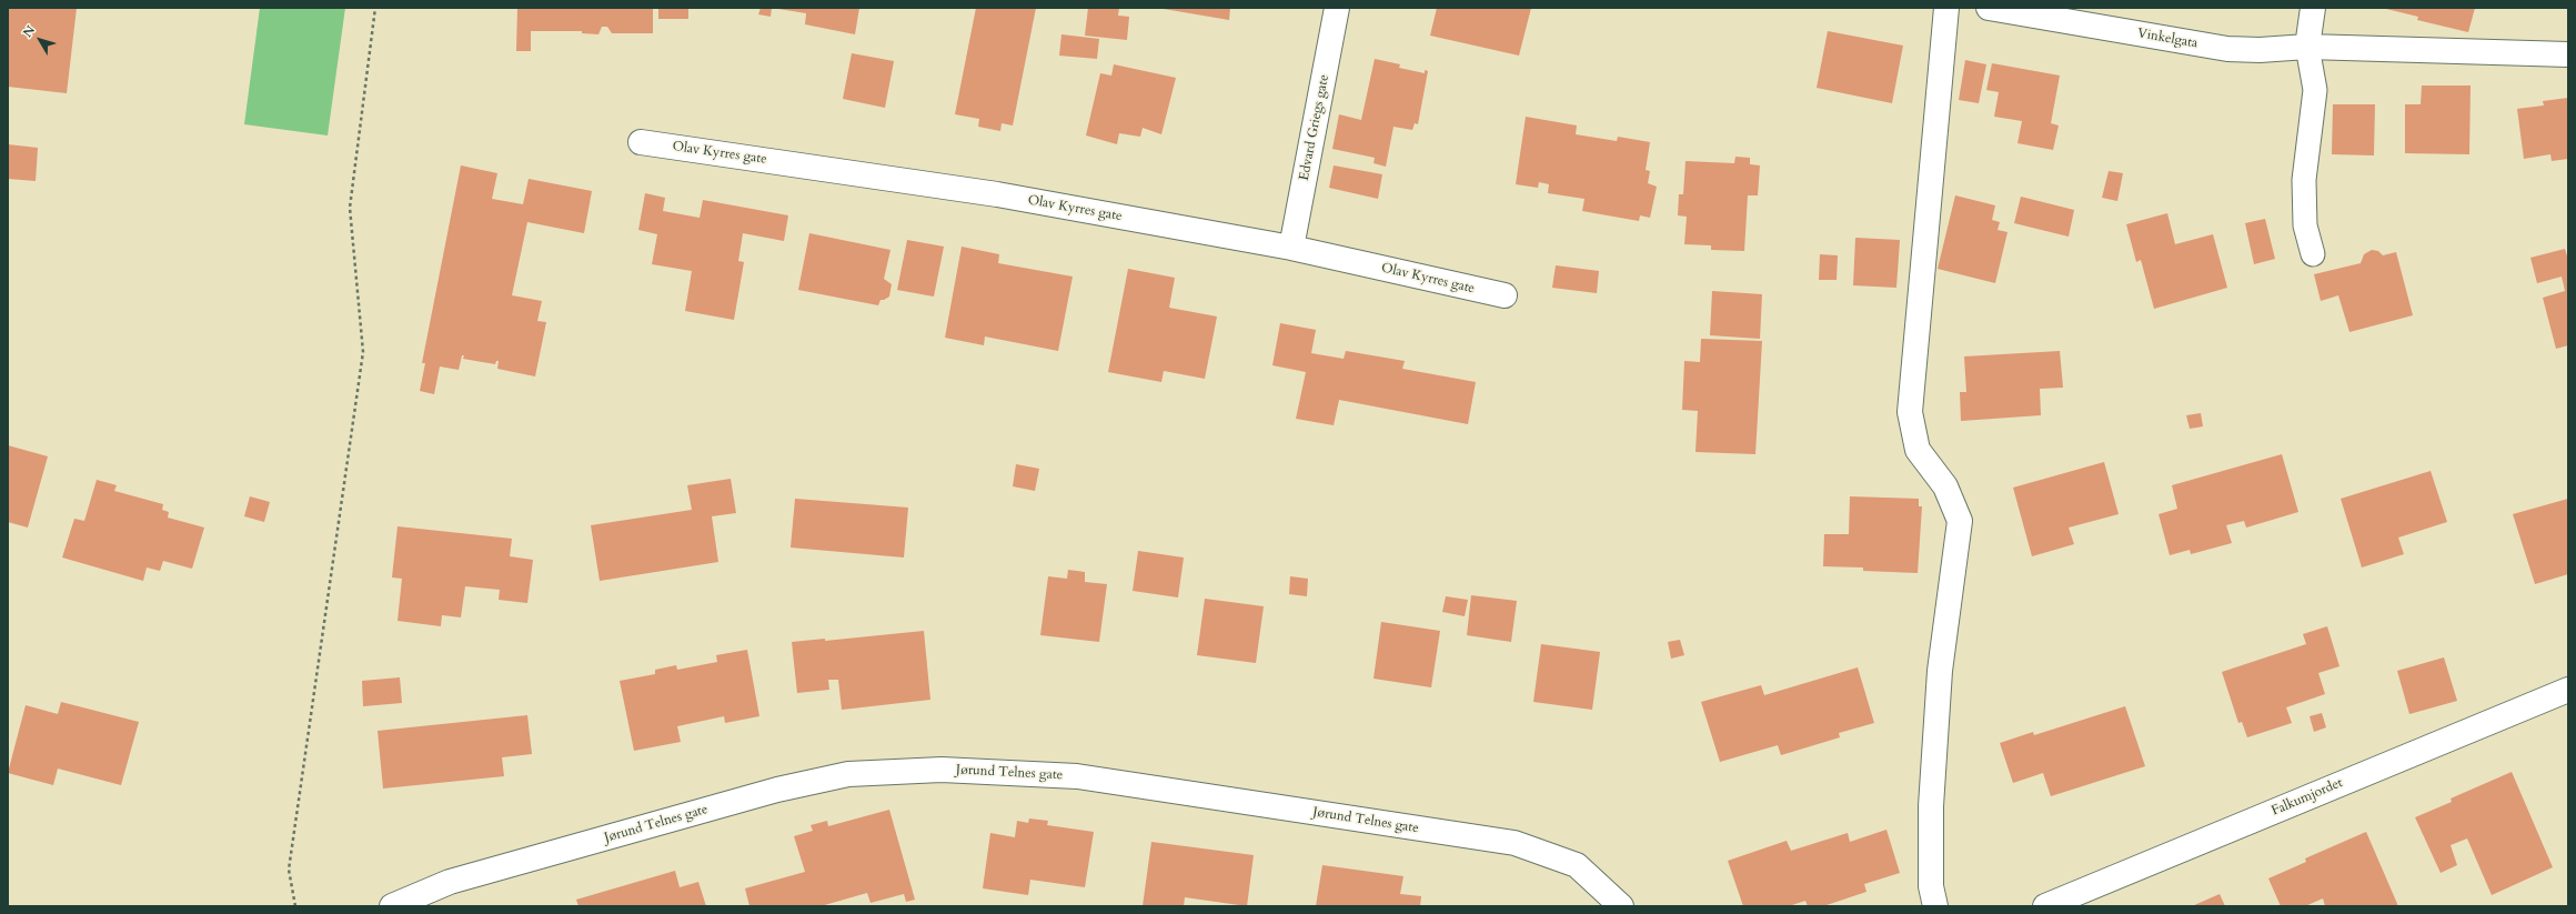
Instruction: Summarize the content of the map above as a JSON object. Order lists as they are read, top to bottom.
{
  "streets": {
    "street": [
      "Vinkelgata",
      "Edvard Griegs gate",
      "Olav Kyrres gate",
      "Jørund Telnes gate",
      "Falkumjordet"
    ]
  },
  "crossings": [
    ["Edvard Griegs gate", "Olav Kyrres gate"]
  ],
  "north": "top left"
}
